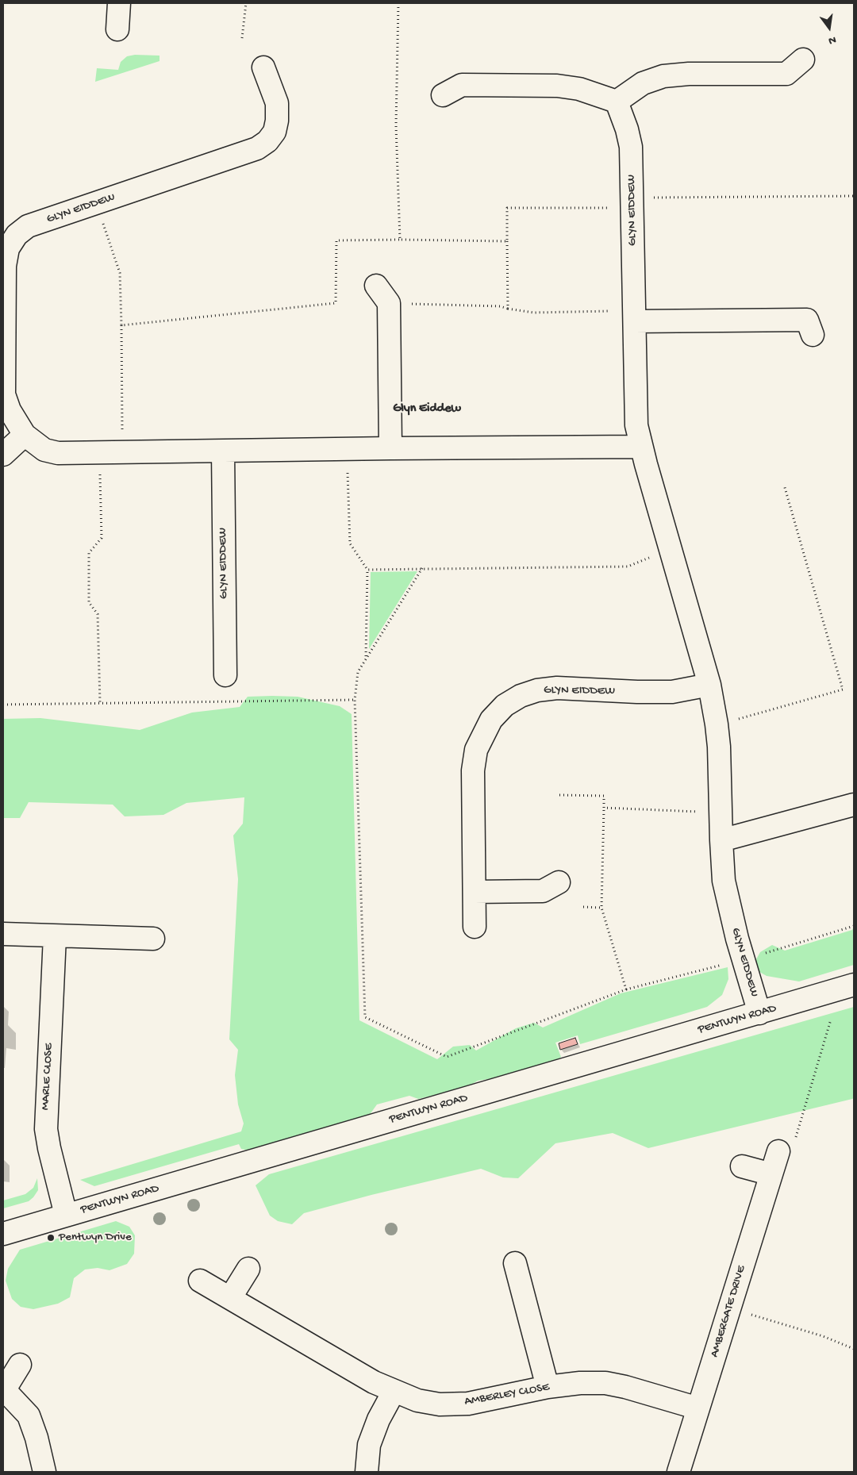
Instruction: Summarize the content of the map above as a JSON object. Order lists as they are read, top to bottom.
{
  "streets": {
    "street": [
      "GLYN EIDDEW",
      "PENTWYN ROAD",
      "MARLE CLOSE",
      "AMBERGATE DRIVE",
      "AMBERLEY CLOSE"
    ]
  },
  "crossings": [
    ["GLYN EIDDEW", "PENTWYN ROAD"],
    ["PENTWYN ROAD", "MARLE CLOSE"],
    ["AMBERGATE DRIVE", "AMBERLEY CLOSE"]
  ],
  "districts": ["Glyn Eiddew"],
  "places": ["Pentwyn Drive"],
  "north": "bottom"
}
